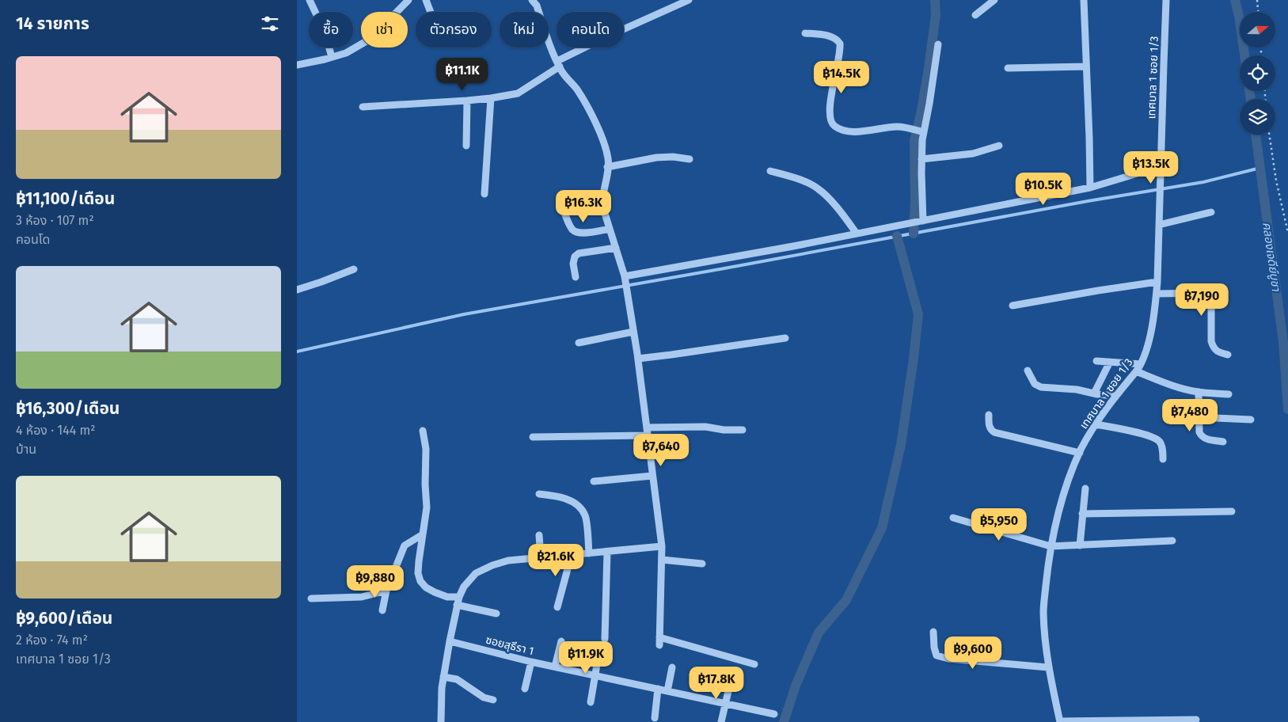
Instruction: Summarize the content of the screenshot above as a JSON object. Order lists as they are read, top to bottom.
{
  "streets": {
    "street": ["เทศบาล 1 ซอย 1/3", "ซอยสุธีรา 1"]
  },
  "water": ["คลองเจดีย์บูชา"],
  "north": "right",
  "page": {
    "heading": "14 รายการ",
    "chip": [
      "ซื้อ",
      "เช่า",
      "ตัวกรอง",
      "ใหม่",
      "คอนโด"
    ],
    "list": [
      {
        "name": "฿11,100/เดือน",
        "note": "3 ห้อง · 107 m² · คอนโด"
      },
      {
        "name": "฿16,300/เดือน",
        "note": "4 ห้อง · 144 m² · บ้าน"
      },
      {
        "name": "฿9,600/เดือน",
        "note": "2 ห้อง · 74 m² · เทศบาล 1 ซอย 1/3"
      }
    ],
    "price": [
      "฿11.1K",
      "฿14.5K",
      "฿13.5K",
      "฿10.5K",
      "฿16.3K",
      "฿7,190",
      "฿7,480",
      "฿7,640",
      "฿5,950",
      "฿21.6K",
      "฿9,880",
      "฿9,600",
      "฿11.9K",
      "฿17.8K"
    ]
  }
}
